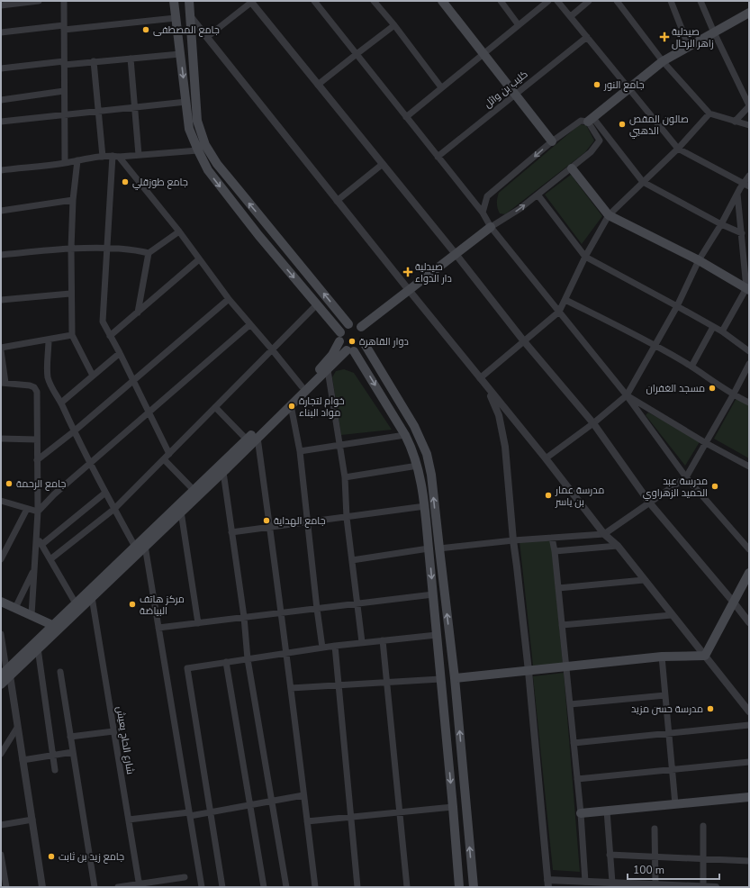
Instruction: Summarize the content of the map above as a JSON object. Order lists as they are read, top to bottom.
{
  "streets": {
    "street": ["كليب بن وائل", "شارع الحاج يعيش"]
  },
  "places": {
    "other": [
      "جامع المصطفى",
      "جامع النور",
      "صالون المقص الذهبي",
      "جامع طوزقلي",
      "دوار القاهرة",
      "مسجد الغفران",
      "خوام لتجارة مواد البناء",
      "جامع الرحمة",
      "مدرسة عبد الحميد الزهراوي",
      "مدرسة عمار بن ياسر",
      "جامع الهداية",
      "مركز هاتف البياضة",
      "مدرسة حسن مزيد",
      "جامع زيد بن ثابت"
    ],
    "health": ["صيدلية زاهر الرحال", "صيدلية دار الدواء"]
  },
  "scale_bar": "100 m"
}
